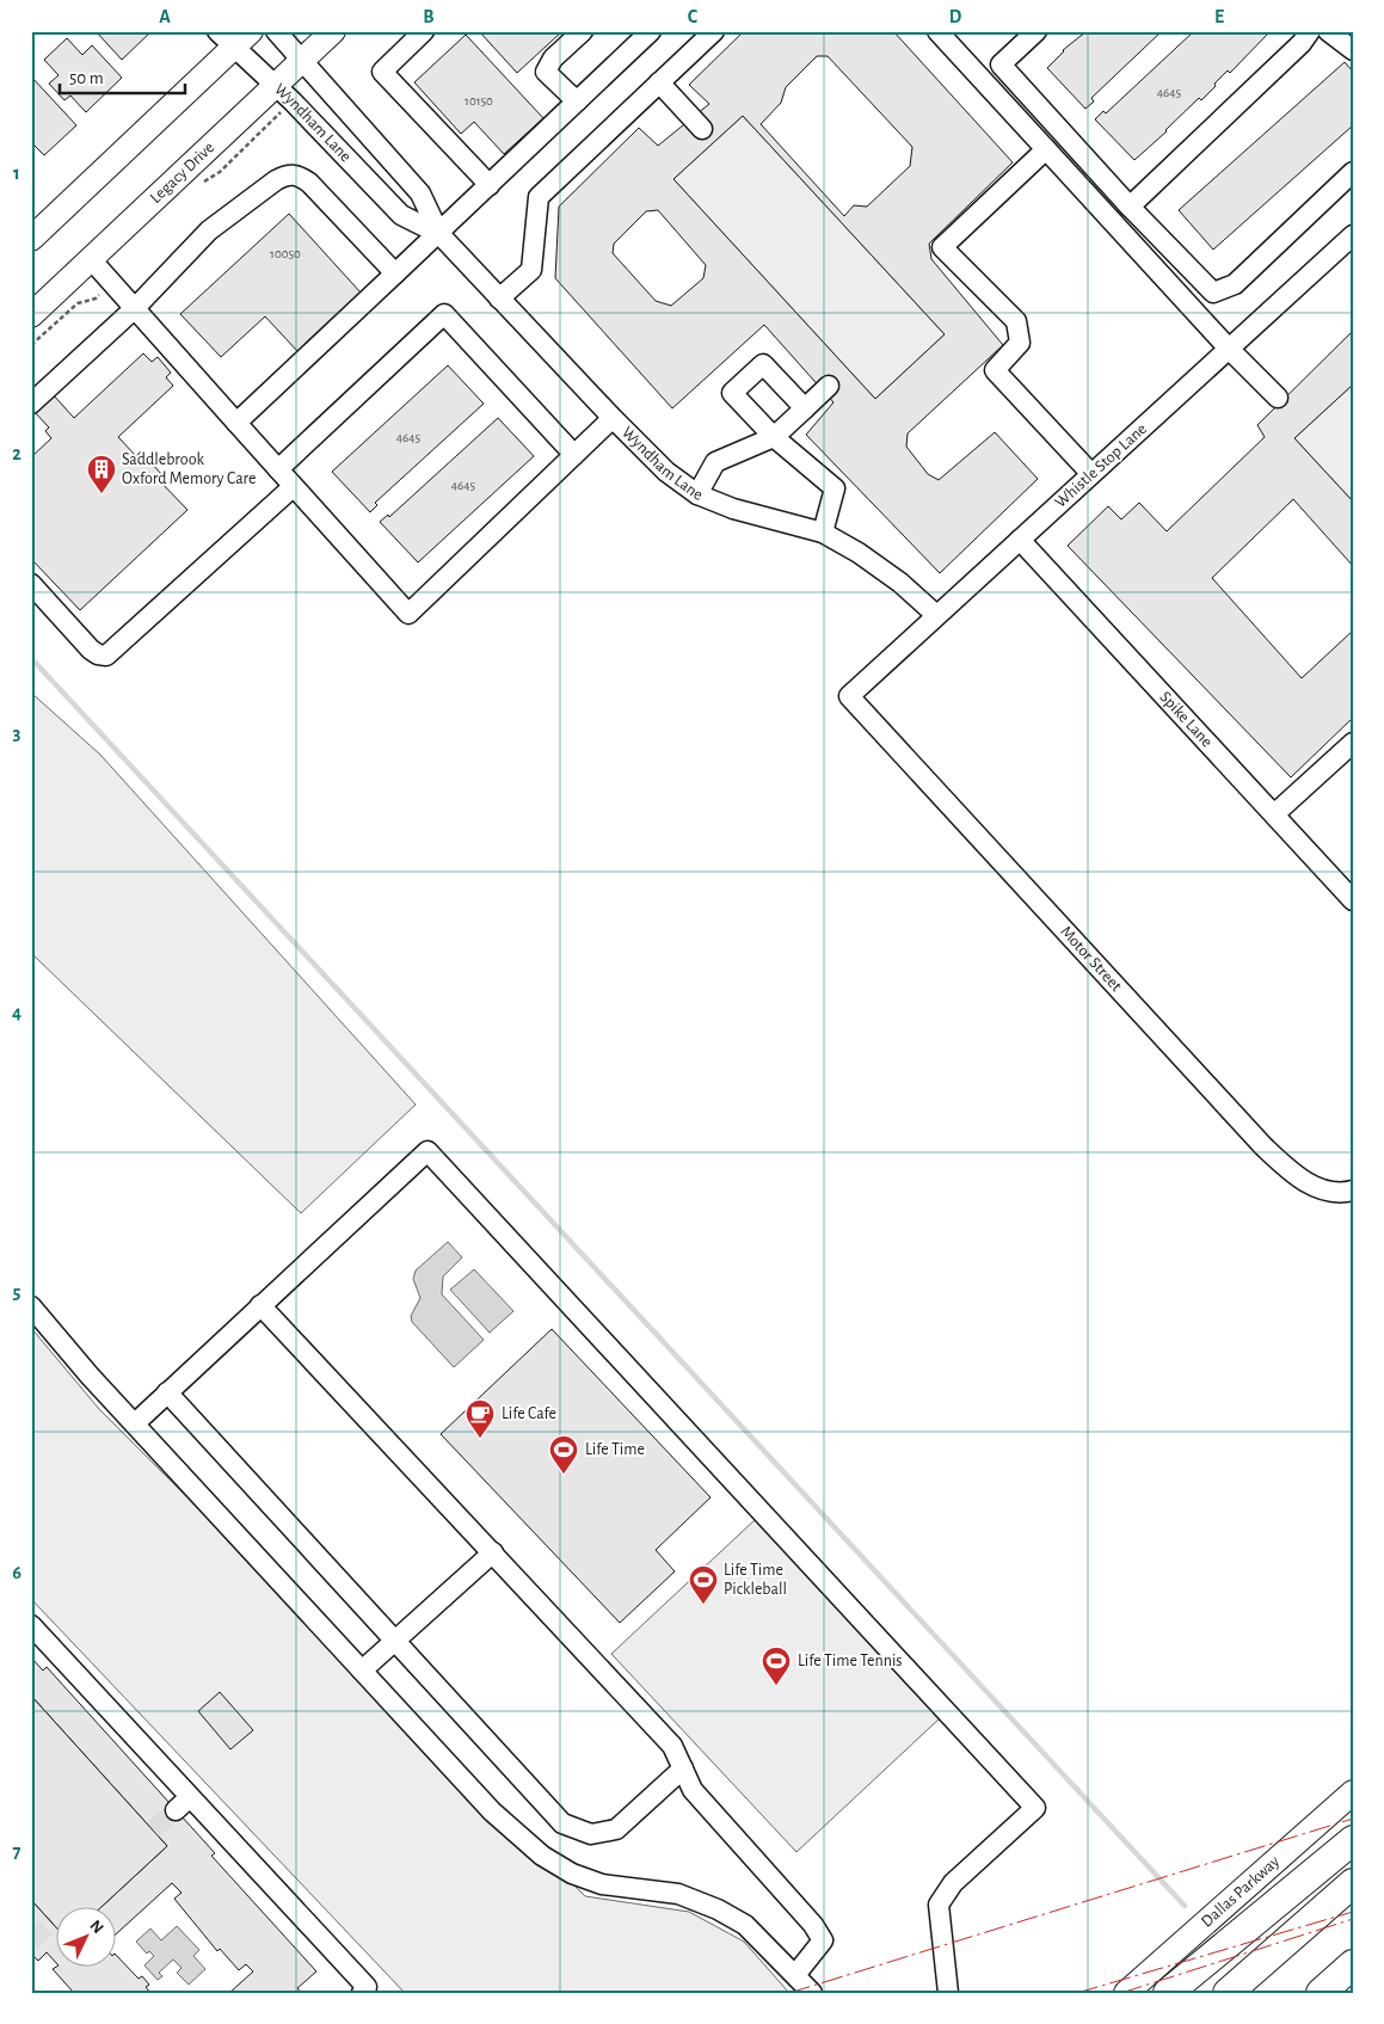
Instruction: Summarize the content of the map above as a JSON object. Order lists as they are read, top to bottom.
{
  "streets": {
    "main road": ["Legacy Drive", "Dallas Parkway"],
    "street": [
      "Wyndham Lane",
      "Whistle Stop Lane",
      "Spike Lane",
      "Motor Street"
    ]
  },
  "crossings": [
    ["Wyndham Lane", "Legacy Drive"],
    ["Wyndham Lane", "Whistle Stop Lane"],
    ["Whistle Stop Lane", "Spike Lane"],
    ["Whistle Stop Lane", "Motor Street"]
  ],
  "places": {
    "building": ["Saddlebrook Oxford Memory Care"],
    "cafe": ["Life Cafe"],
    "sports": ["Life Time", "Life Time Pickleball", "Life Time Tennis"]
  },
  "house_numbers": [
    "4645",
    "10150",
    "10050",
    "4645",
    "4645"
  ],
  "scale_bar": "50 m",
  "north": "top right",
  "grid": {
    "columns": [
      "A",
      "B",
      "C",
      "D",
      "E"
    ],
    "rows": [
      "1",
      "2",
      "3",
      "4",
      "5",
      "6",
      "7"
    ]
  }
}
